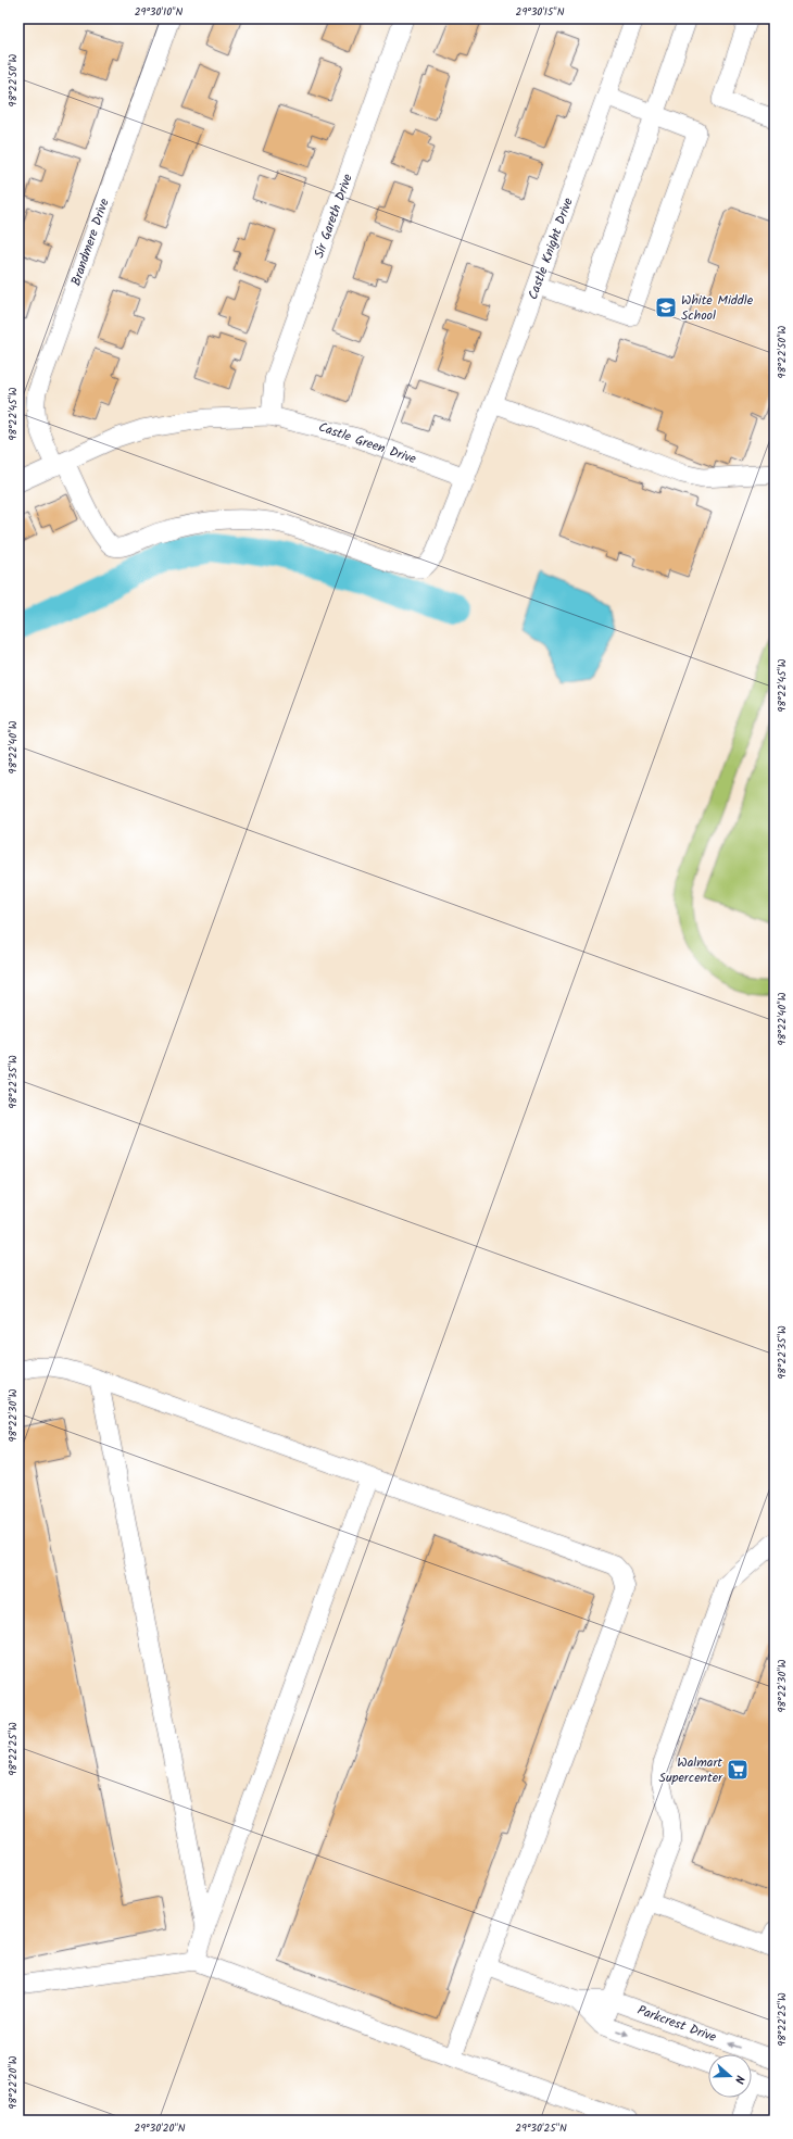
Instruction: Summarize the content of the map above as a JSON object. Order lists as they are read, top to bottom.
{
  "streets": {
    "street": [
      "Sir Gareth Drive",
      "Brandmere Drive",
      "Castle Knight Drive",
      "Castle Green Drive",
      "Parkcrest Drive"
    ]
  },
  "crossings": [
    ["Sir Gareth Drive", "Castle Green Drive"],
    ["Brandmere Drive", "Castle Knight Drive"],
    ["Brandmere Drive", "Castle Green Drive"],
    ["Castle Knight Drive", "Castle Green Drive"]
  ],
  "places": {
    "school or university": ["White Middle School"],
    "supermarket": ["Walmart Supercenter"]
  },
  "north": "right",
  "coordinates": [
    "29°30'10\"N",
    "29°30'15\"N",
    "98°22'50\"W",
    "98°22'45\"W",
    "98°22'40\"W",
    "98°22'35\"W",
    "98°22'30\"W",
    "98°22'25\"W",
    "98°22'20\"W",
    "29°30'20\"N",
    "29°30'25\"N"
  ]
}
